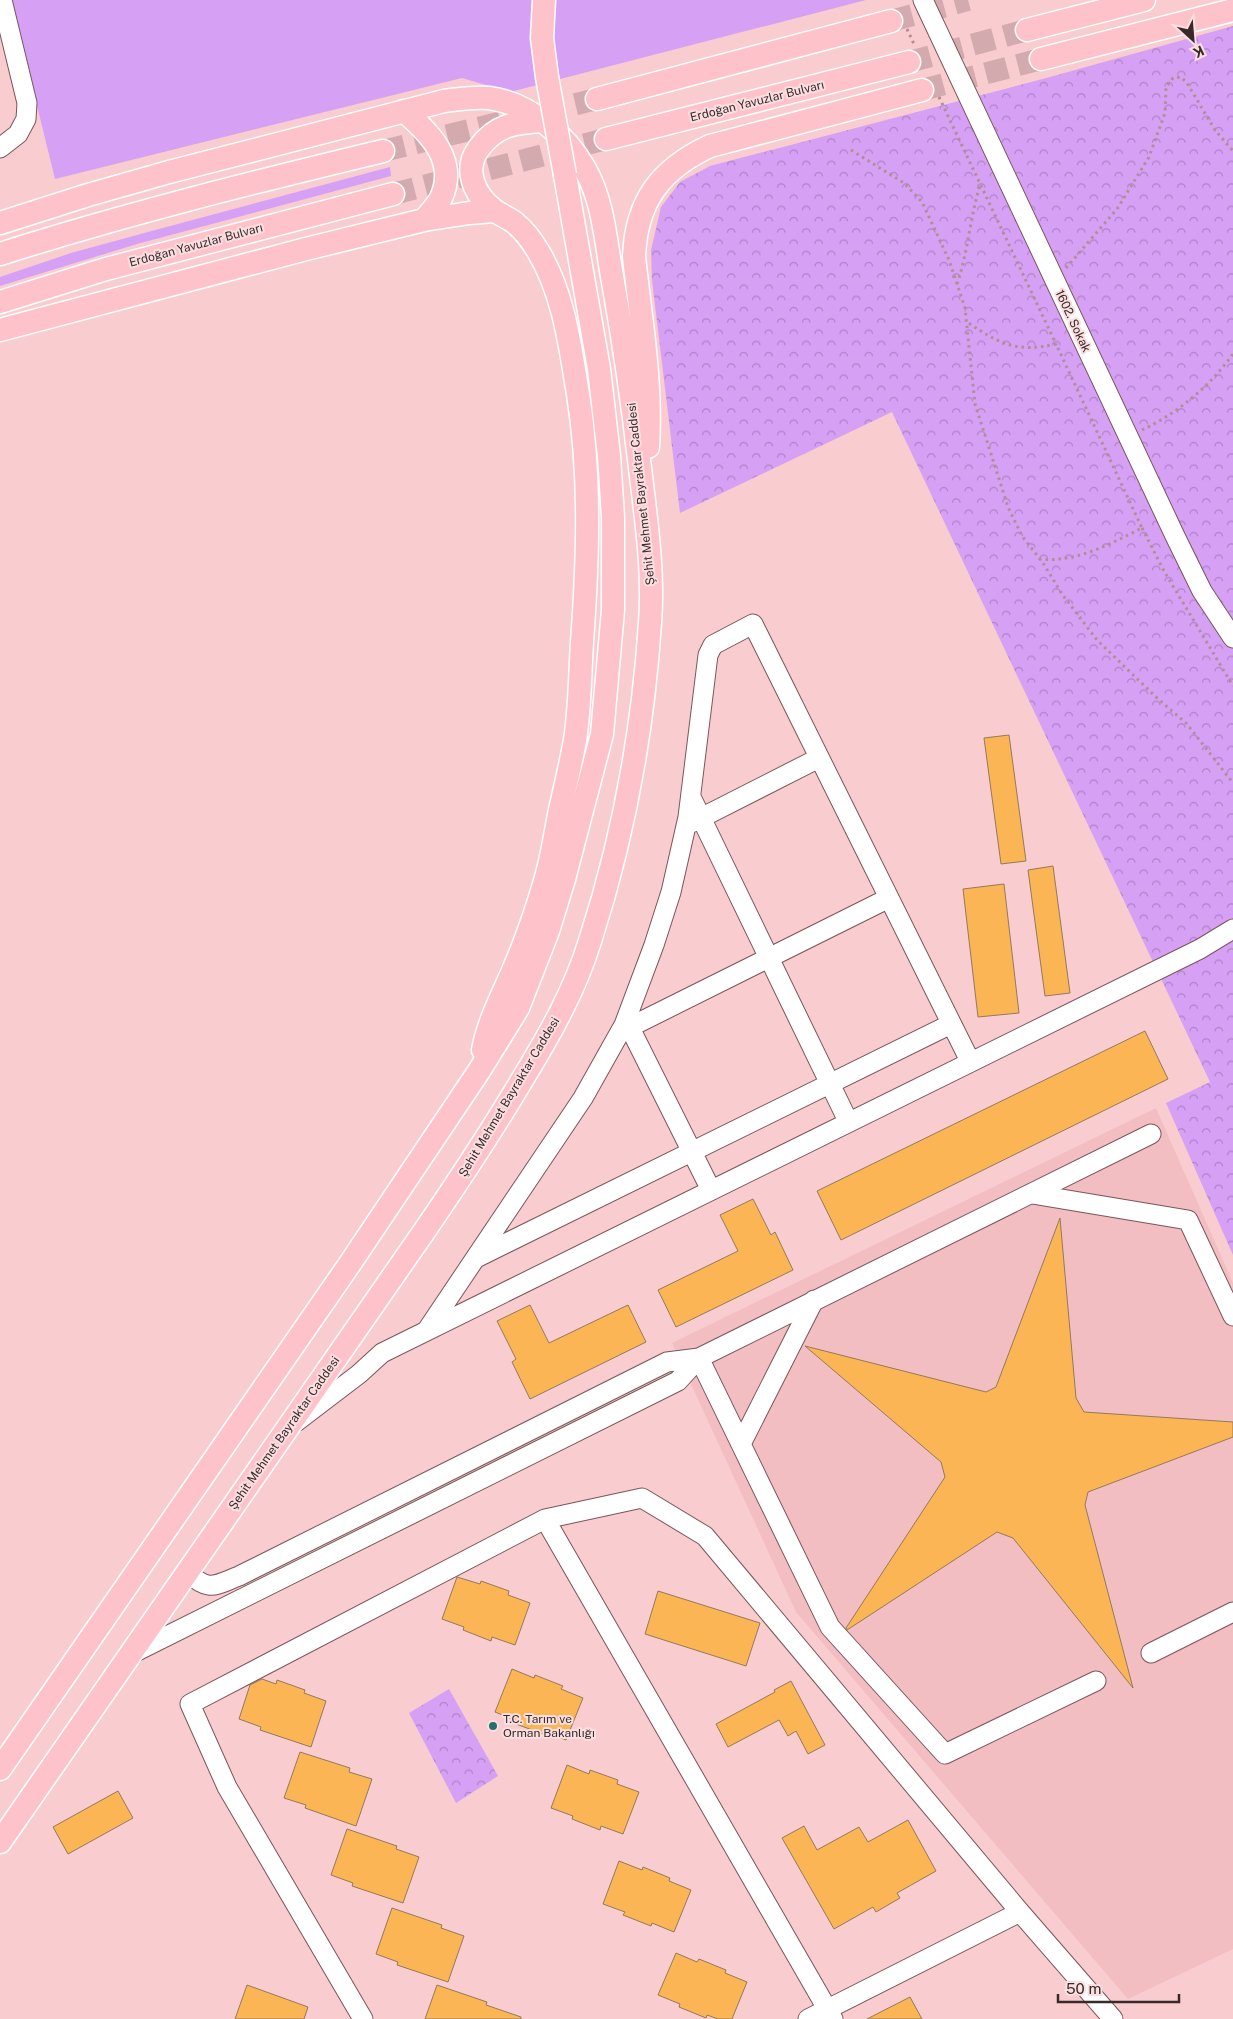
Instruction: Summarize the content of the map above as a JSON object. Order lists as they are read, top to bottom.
{
  "streets": {
    "main road": ["Erdoğan Yavuzlar Bulvarı", "Şehit Mehmet Bayraktar Caddesi"],
    "street": ["1602. Sokak"]
  },
  "places": ["T.C. Tarım ve Orman Bakanlığı"],
  "scale_bar": "50 m",
  "north": "bottom right"
}
